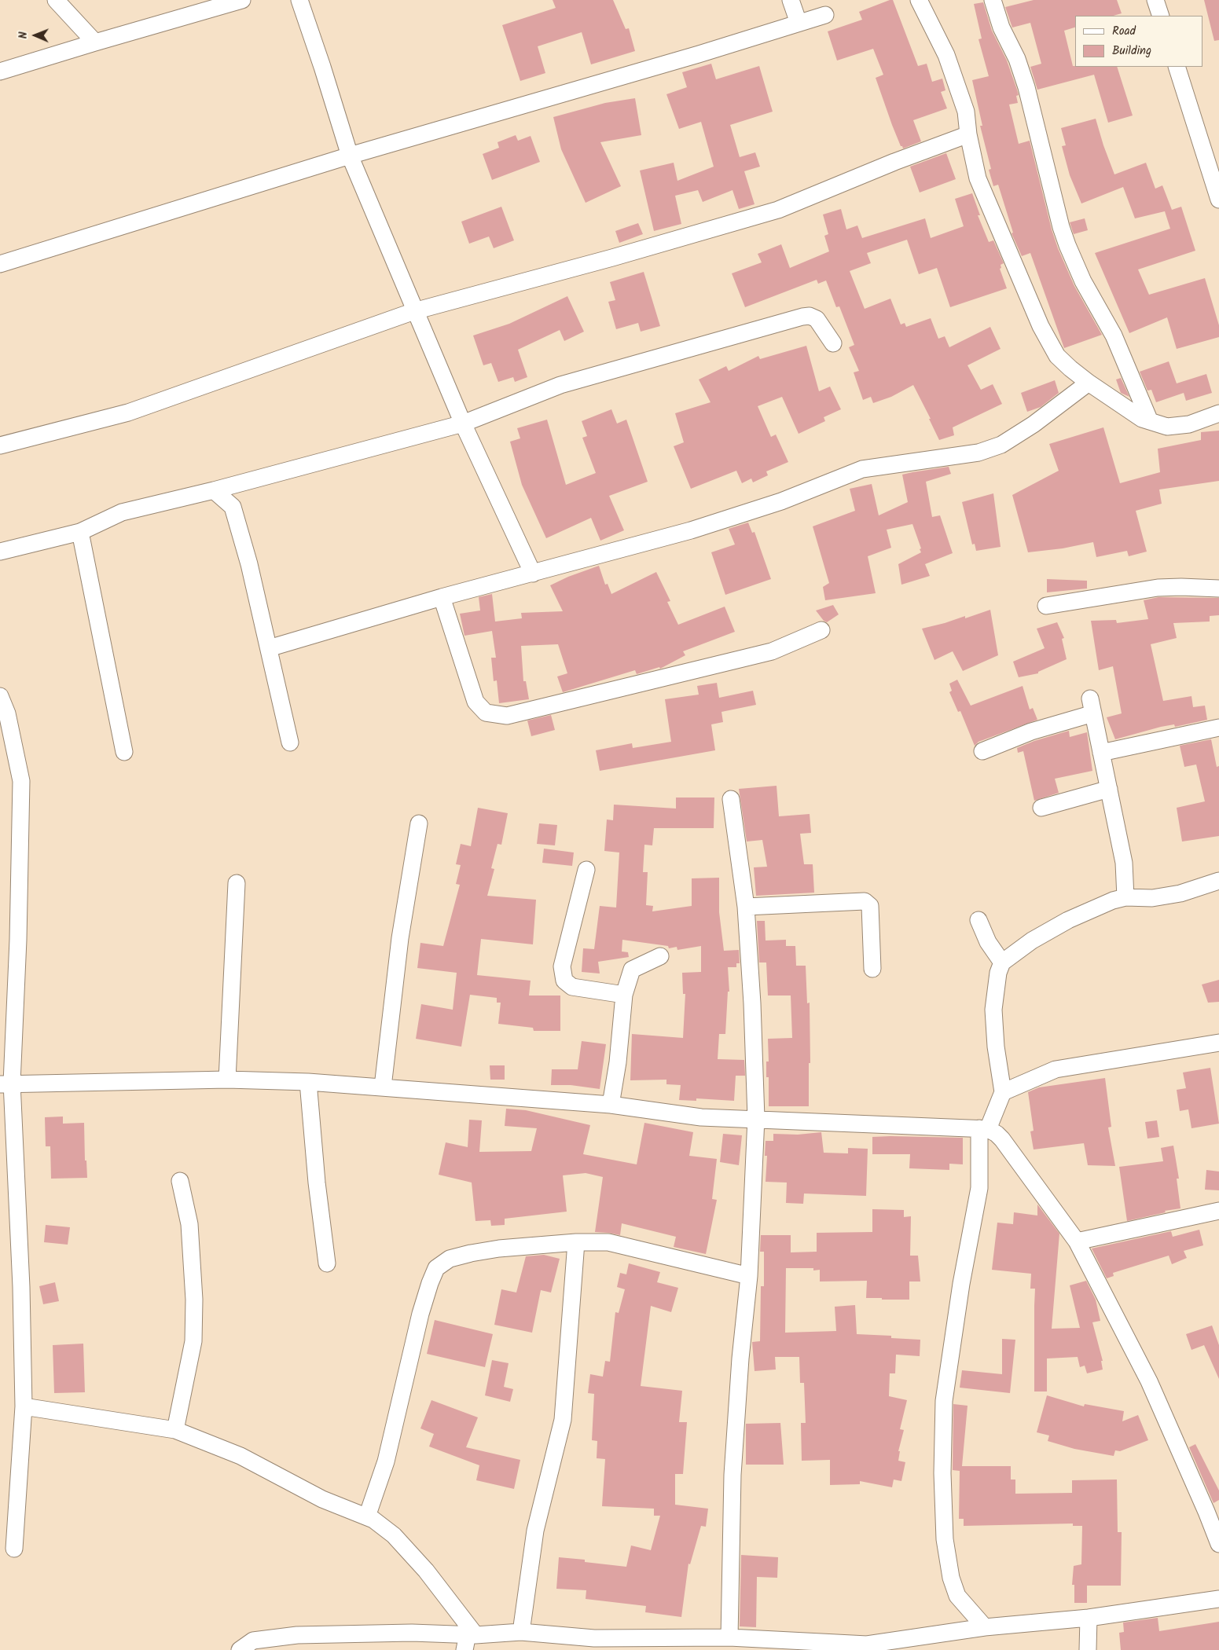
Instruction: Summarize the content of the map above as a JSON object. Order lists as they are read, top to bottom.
{
  "legend": ["Road", "Building"],
  "north": "left"
}
